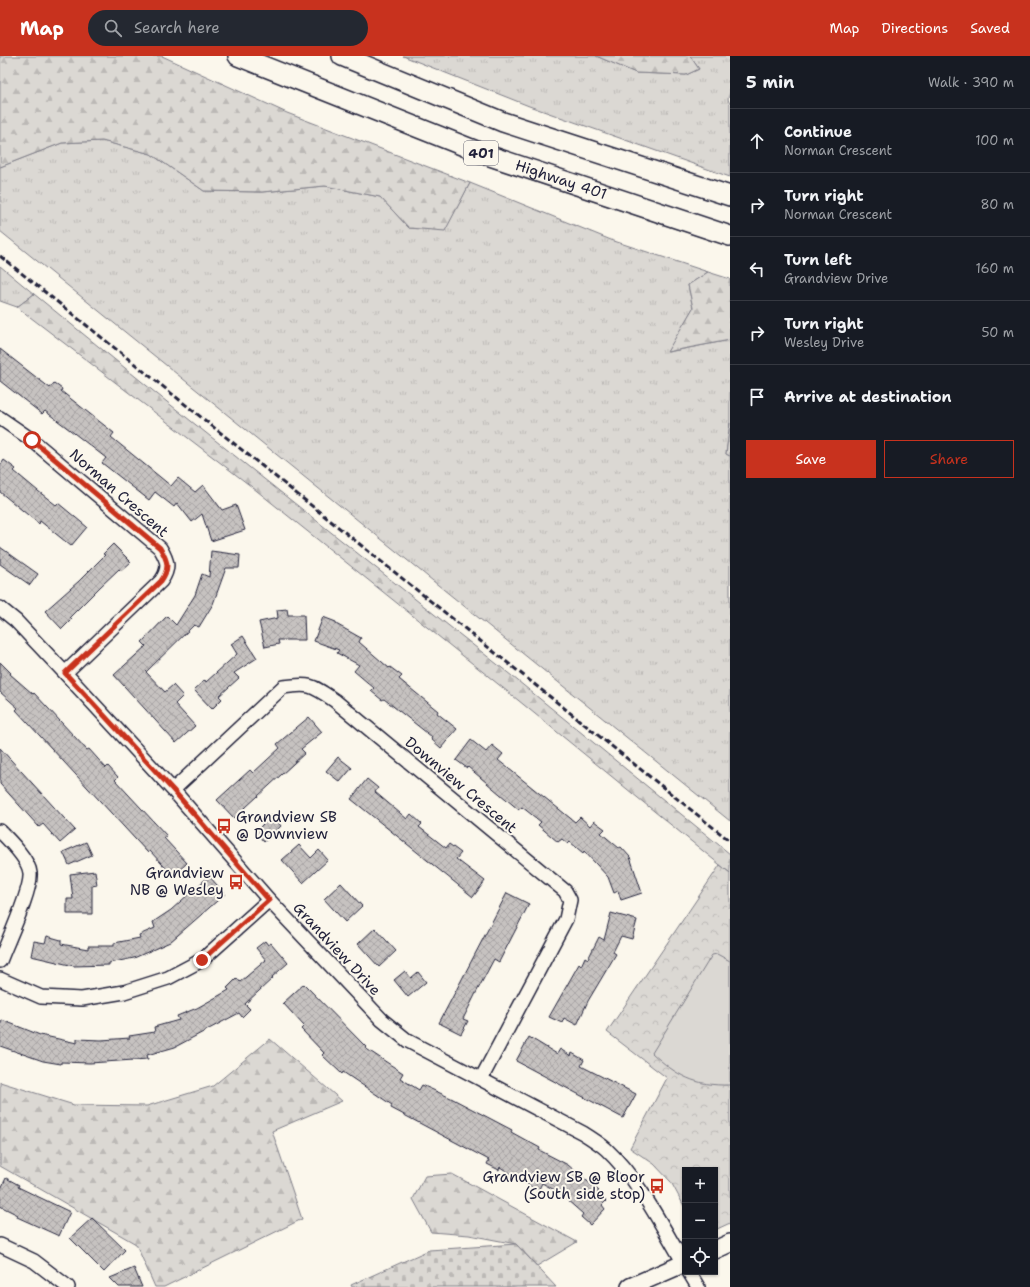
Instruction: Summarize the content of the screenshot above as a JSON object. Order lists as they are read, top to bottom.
{
  "streets": {
    "highway": ["401", "Highway 401"],
    "street": ["Norman Crescent", "Downview Crescent", "Grandview Drive"]
  },
  "crossings": [
    ["Norman Crescent", "Grandview Drive"],
    ["Downview Crescent", "Grandview Drive"]
  ],
  "places": {
    "bus stop": ["Grandview SB @ Downview", "Grandview NB @ Wesley", "Grandview SB @ Bloor (South side stop)"]
  },
  "page": {
    "header": "Map",
    "search": "Search here",
    "nav": ["Map", "Directions", "Saved"],
    "heading": ["5 min", "Walk · 390 m"],
    "list": [
      ["Continue", "Norman Crescent", "100 m"],
      ["Turn right", "Norman Crescent", "80 m"],
      ["Turn left", "Grandview Drive", "160 m"],
      ["Turn right", "Wesley Drive", "50 m"],
      "Arrive at destination"
    ],
    "buttons": ["Save", "Share"],
    "map_buttons": ["+", "−"]
  }
}
